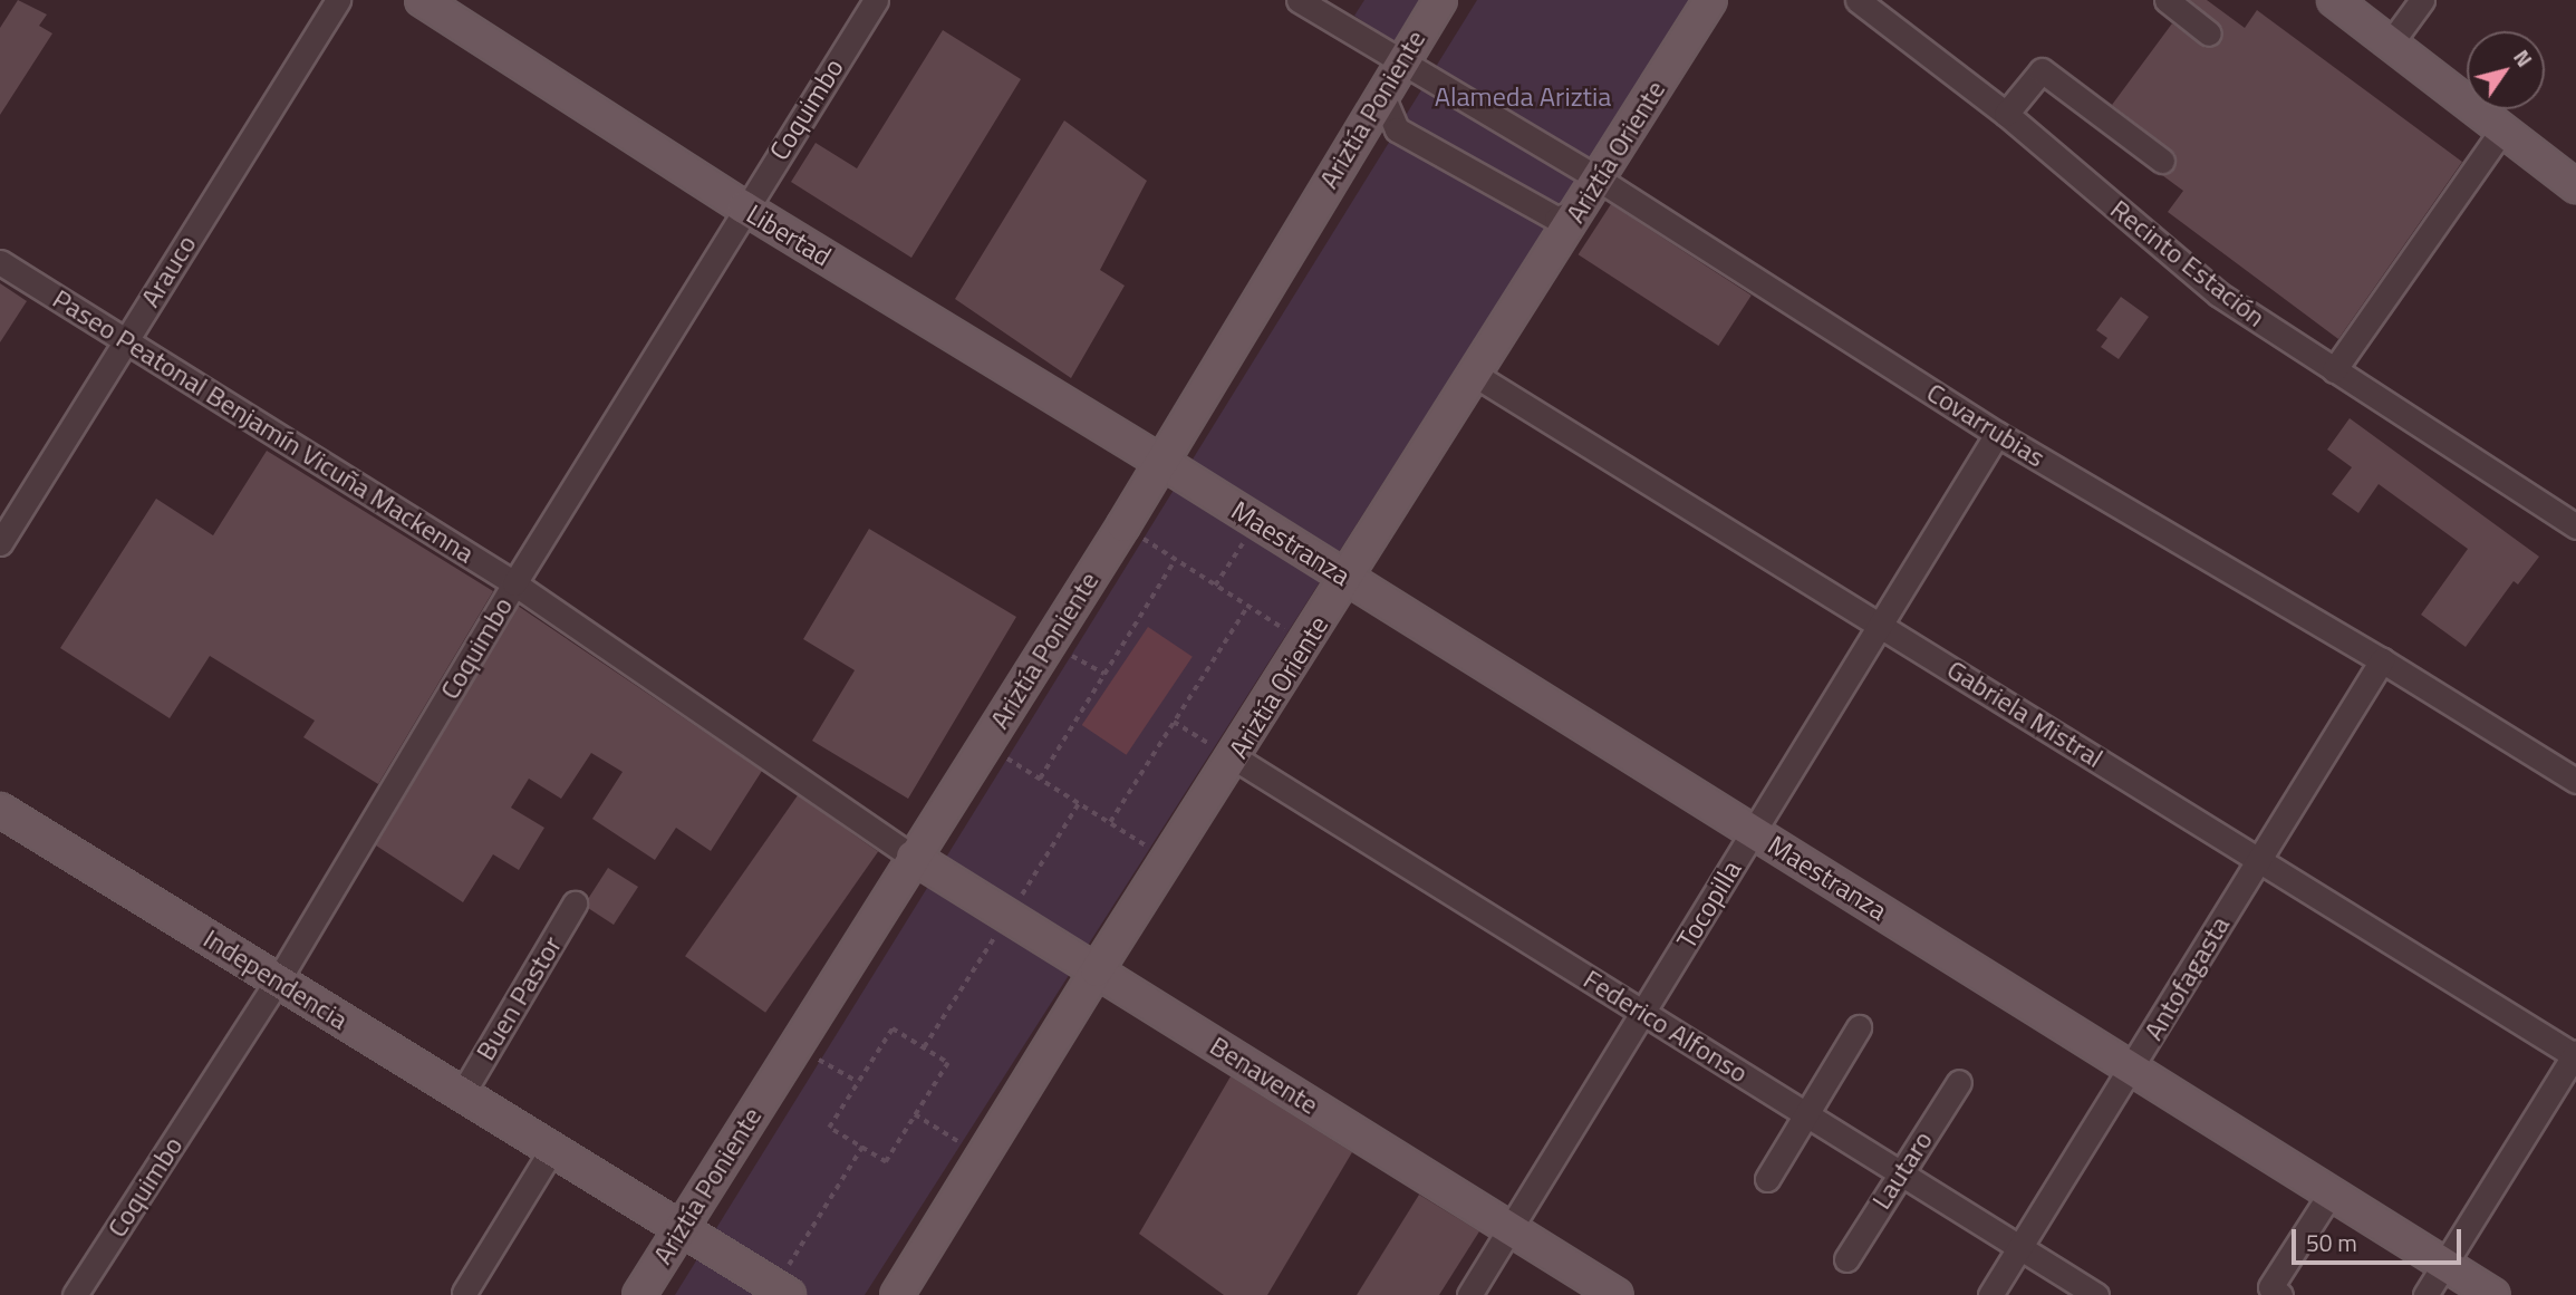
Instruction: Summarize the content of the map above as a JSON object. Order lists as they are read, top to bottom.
{
  "streets": {
    "main road": [
      "Ariztía Poniente",
      "Ariztía Oriente",
      "Libertad",
      "Maestranza",
      "Independencia",
      "Benavente"
    ],
    "street": [
      "Coquimbo",
      "Recinto Estación",
      "Arauco",
      "Covarrubias",
      "Paseo Peatonal Benjamín Vicuña Mackenna",
      "Gabriela Mistral",
      "Tocopilla",
      "Antofagasta",
      "Buen Pastor",
      "Federico Alfonso",
      "Lautaro"
    ]
  },
  "crossings": [
    ["Coquimbo", "Libertad"],
    ["Coquimbo", "Paseo Peatonal Benjamín Vicuña Mackenna"],
    ["Coquimbo", "Independencia"],
    ["Ariztía Poniente", "Libertad"],
    ["Ariztía Poniente", "Covarrubias"],
    ["Ariztía Poniente", "Paseo Peatonal Benjamín Vicuña Mackenna"],
    ["Ariztía Poniente", "Maestranza"],
    ["Ariztía Poniente", "Independencia"],
    ["Ariztía Poniente", "Benavente"],
    ["Ariztía Oriente", "Covarrubias"],
    ["Ariztía Oriente", "Maestranza"],
    ["Ariztía Oriente", "Gabriela Mistral"],
    ["Ariztía Oriente", "Federico Alfonso"],
    ["Ariztía Oriente", "Benavente"],
    ["Libertad", "Maestranza"],
    ["Arauco", "Paseo Peatonal Benjamín Vicuña Mackenna"],
    ["Covarrubias", "Tocopilla"],
    ["Covarrubias", "Antofagasta"],
    ["Paseo Peatonal Benjamín Vicuña Mackenna", "Benavente"],
    ["Maestranza", "Tocopilla"],
    ["Maestranza", "Antofagasta"],
    ["Gabriela Mistral", "Tocopilla"],
    ["Gabriela Mistral", "Antofagasta"],
    ["Tocopilla", "Federico Alfonso"],
    ["Tocopilla", "Benavente"],
    ["Antofagasta", "Federico Alfonso"],
    ["Independencia", "Buen Pastor"],
    ["Federico Alfonso", "Lautaro"]
  ],
  "parks": ["Alameda Ariztia"],
  "scale_bar": "50 m",
  "north": "top right"
}
